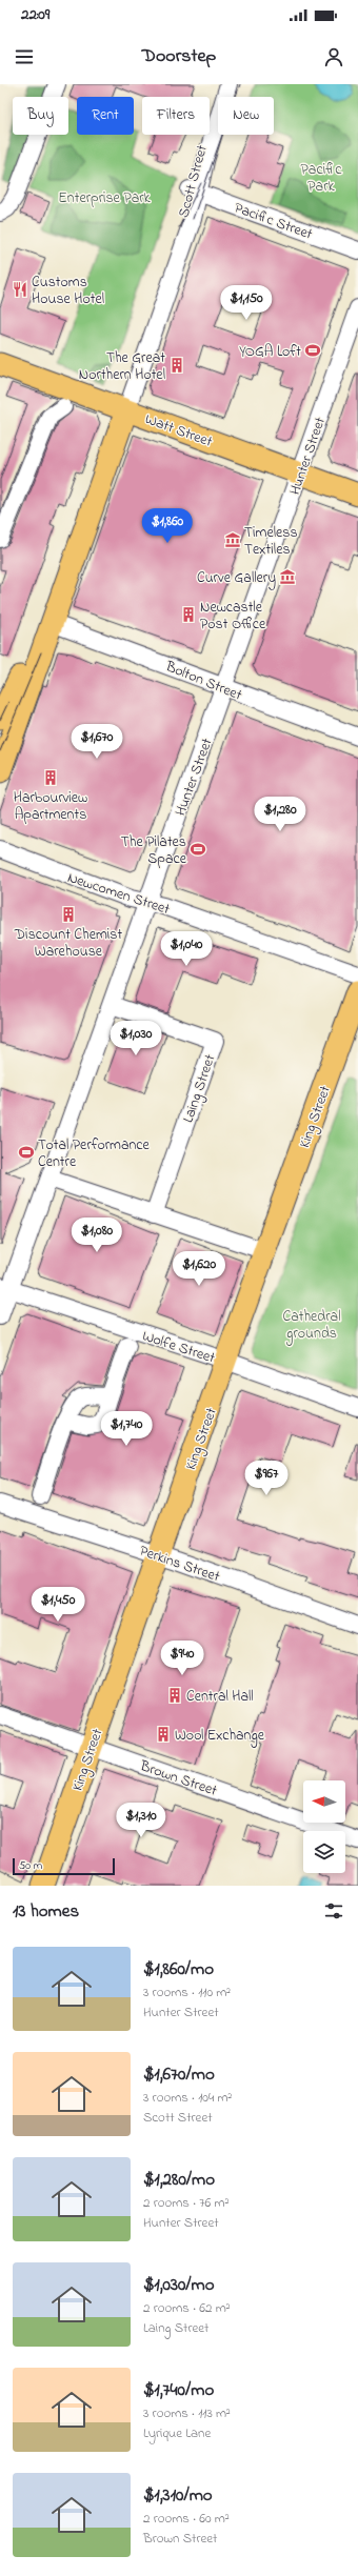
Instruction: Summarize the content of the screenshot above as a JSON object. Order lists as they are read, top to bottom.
{
  "streets": {
    "main road": ["Watt Street", "King Street"],
    "street": [
      "Scott Street",
      "Pacific Street",
      "Hunter Street",
      "Bolton Street",
      "Newcomen Street",
      "Laing Street",
      "Wolfe Street",
      "Perkins Street",
      "Brown Street"
    ]
  },
  "crossings": [
    ["Scott Street", "Pacific Street"],
    ["Scott Street", "Watt Street"],
    ["Watt Street", "Hunter Street"],
    ["Hunter Street", "Bolton Street"],
    ["Hunter Street", "Newcomen Street"],
    ["Hunter Street", "Laing Street"],
    ["Hunter Street", "Wolfe Street"],
    ["King Street", "Wolfe Street"],
    ["King Street", "Perkins Street"],
    ["King Street", "Brown Street"]
  ],
  "parks": ["Pacific Park", "Enterprise Park", "Cathedral grounds"],
  "places": {
    "restaurant": ["Customs House Hotel"],
    "sports": ["YOGA Loft", "The Pilates Space", "Total Performance Centre"],
    "building": [
      "The Great Northern Hotel",
      "Newcastle Post Office",
      "Harbourview Apartments",
      "Discount Chemist Warehouse",
      "Central Hall",
      "Wool Exchange"
    ],
    "museum": ["Timeless Textiles", "Curve Gallery"]
  },
  "scale_bar": "50 m",
  "north": "left",
  "page": {
    "status": "22:09",
    "header": "Doorstep",
    "chip": [
      "Buy",
      "Rent",
      "Filters",
      "New"
    ],
    "price": [
      "$1,150",
      "$1,860",
      "$1,670",
      "$1,280",
      "$1,040",
      "$1,030",
      "$1,080",
      "$1,620",
      "$1,740",
      "$967",
      "$1,450",
      "$940",
      "$1,310"
    ],
    "scale": "50 m",
    "heading": "13 homes",
    "list": [
      {
        "name": "$1,860/mo",
        "note": "3 rooms · 110 m² · Hunter Street"
      },
      {
        "name": "$1,670/mo",
        "note": "3 rooms · 104 m² · Scott Street"
      },
      {
        "name": "$1,280/mo",
        "note": "2 rooms · 76 m² · Hunter Street"
      },
      {
        "name": "$1,030/mo",
        "note": "2 rooms · 62 m² · Laing Street"
      },
      {
        "name": "$1,740/mo",
        "note": "3 rooms · 113 m² · Lyrique Lane"
      },
      {
        "name": "$1,310/mo",
        "note": "2 rooms · 60 m² · Brown Street"
      }
    ]
  }
}
